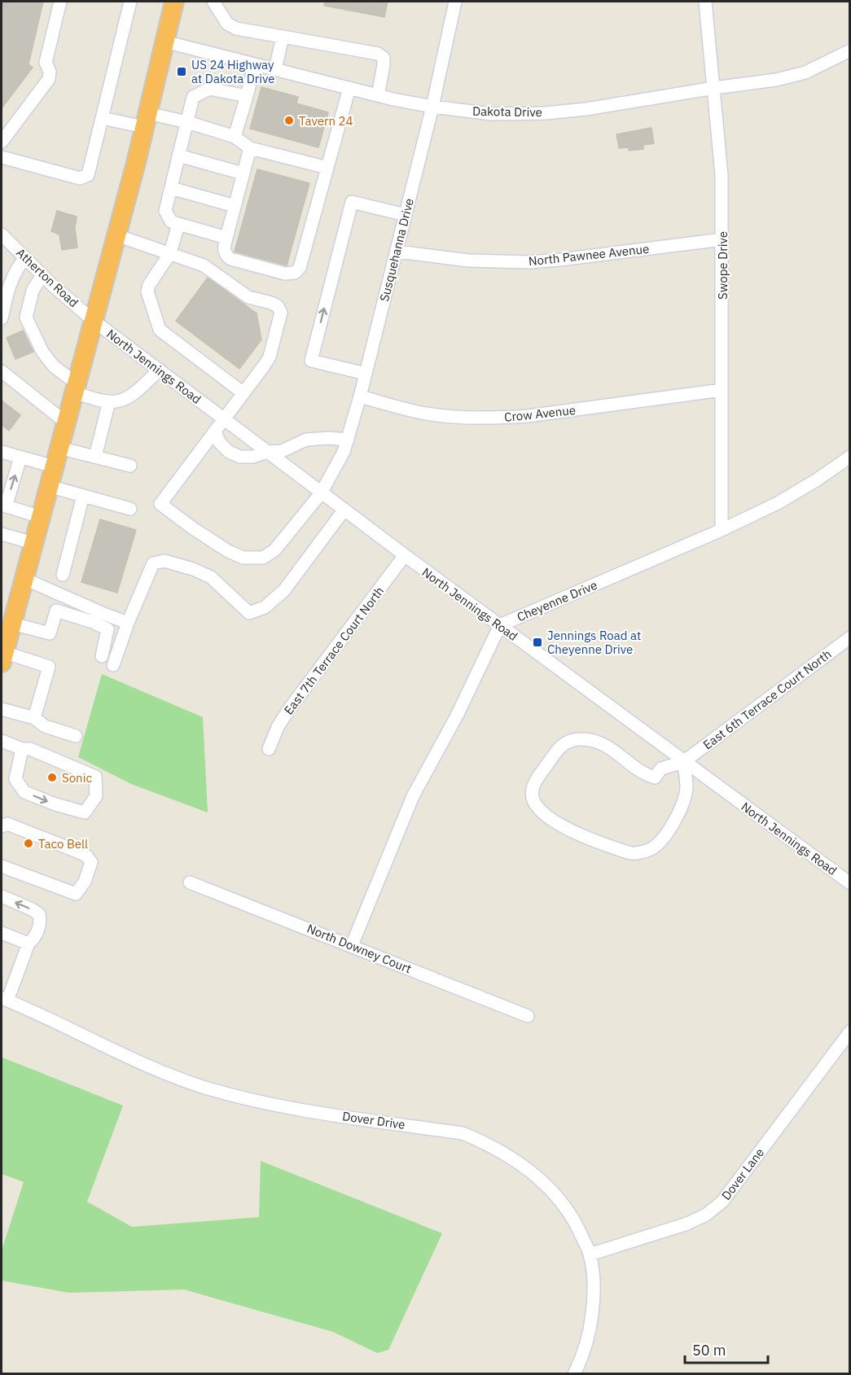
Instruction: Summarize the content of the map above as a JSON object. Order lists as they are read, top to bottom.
{
  "streets": {
    "street": [
      "Dakota Drive",
      "Susquehanna Drive",
      "North Pawnee Avenue",
      "Swope Drive",
      "Atherton Road",
      "North Jennings Road",
      "Crow Avenue",
      "Cheyenne Drive",
      "East 7th Terrace Court North",
      "East 6th Terrace Court North",
      "North Downey Court",
      "Dover Drive",
      "Dover Lane"
    ]
  },
  "crossings": [
    ["Dakota Drive", "Susquehanna Drive"],
    ["Dakota Drive", "Swope Drive"],
    ["Susquehanna Drive", "North Pawnee Avenue"],
    ["Susquehanna Drive", "North Jennings Road"],
    ["Susquehanna Drive", "Crow Avenue"],
    ["North Pawnee Avenue", "Swope Drive"],
    ["Swope Drive", "Crow Avenue"],
    ["Swope Drive", "Cheyenne Drive"],
    ["Atherton Road", "North Jennings Road"],
    ["North Jennings Road", "Cheyenne Drive"],
    ["North Jennings Road", "East 7th Terrace Court North"],
    ["North Jennings Road", "East 6th Terrace Court North"],
    ["Dover Drive", "Dover Lane"]
  ],
  "places": {
    "transit": ["US 24 Highway at Dakota Drive", "Jennings Road at Cheyenne Drive"],
    "other": ["Tavern 24", "Sonic", "Taco Bell"]
  },
  "scale_bar": "50 m"
}
